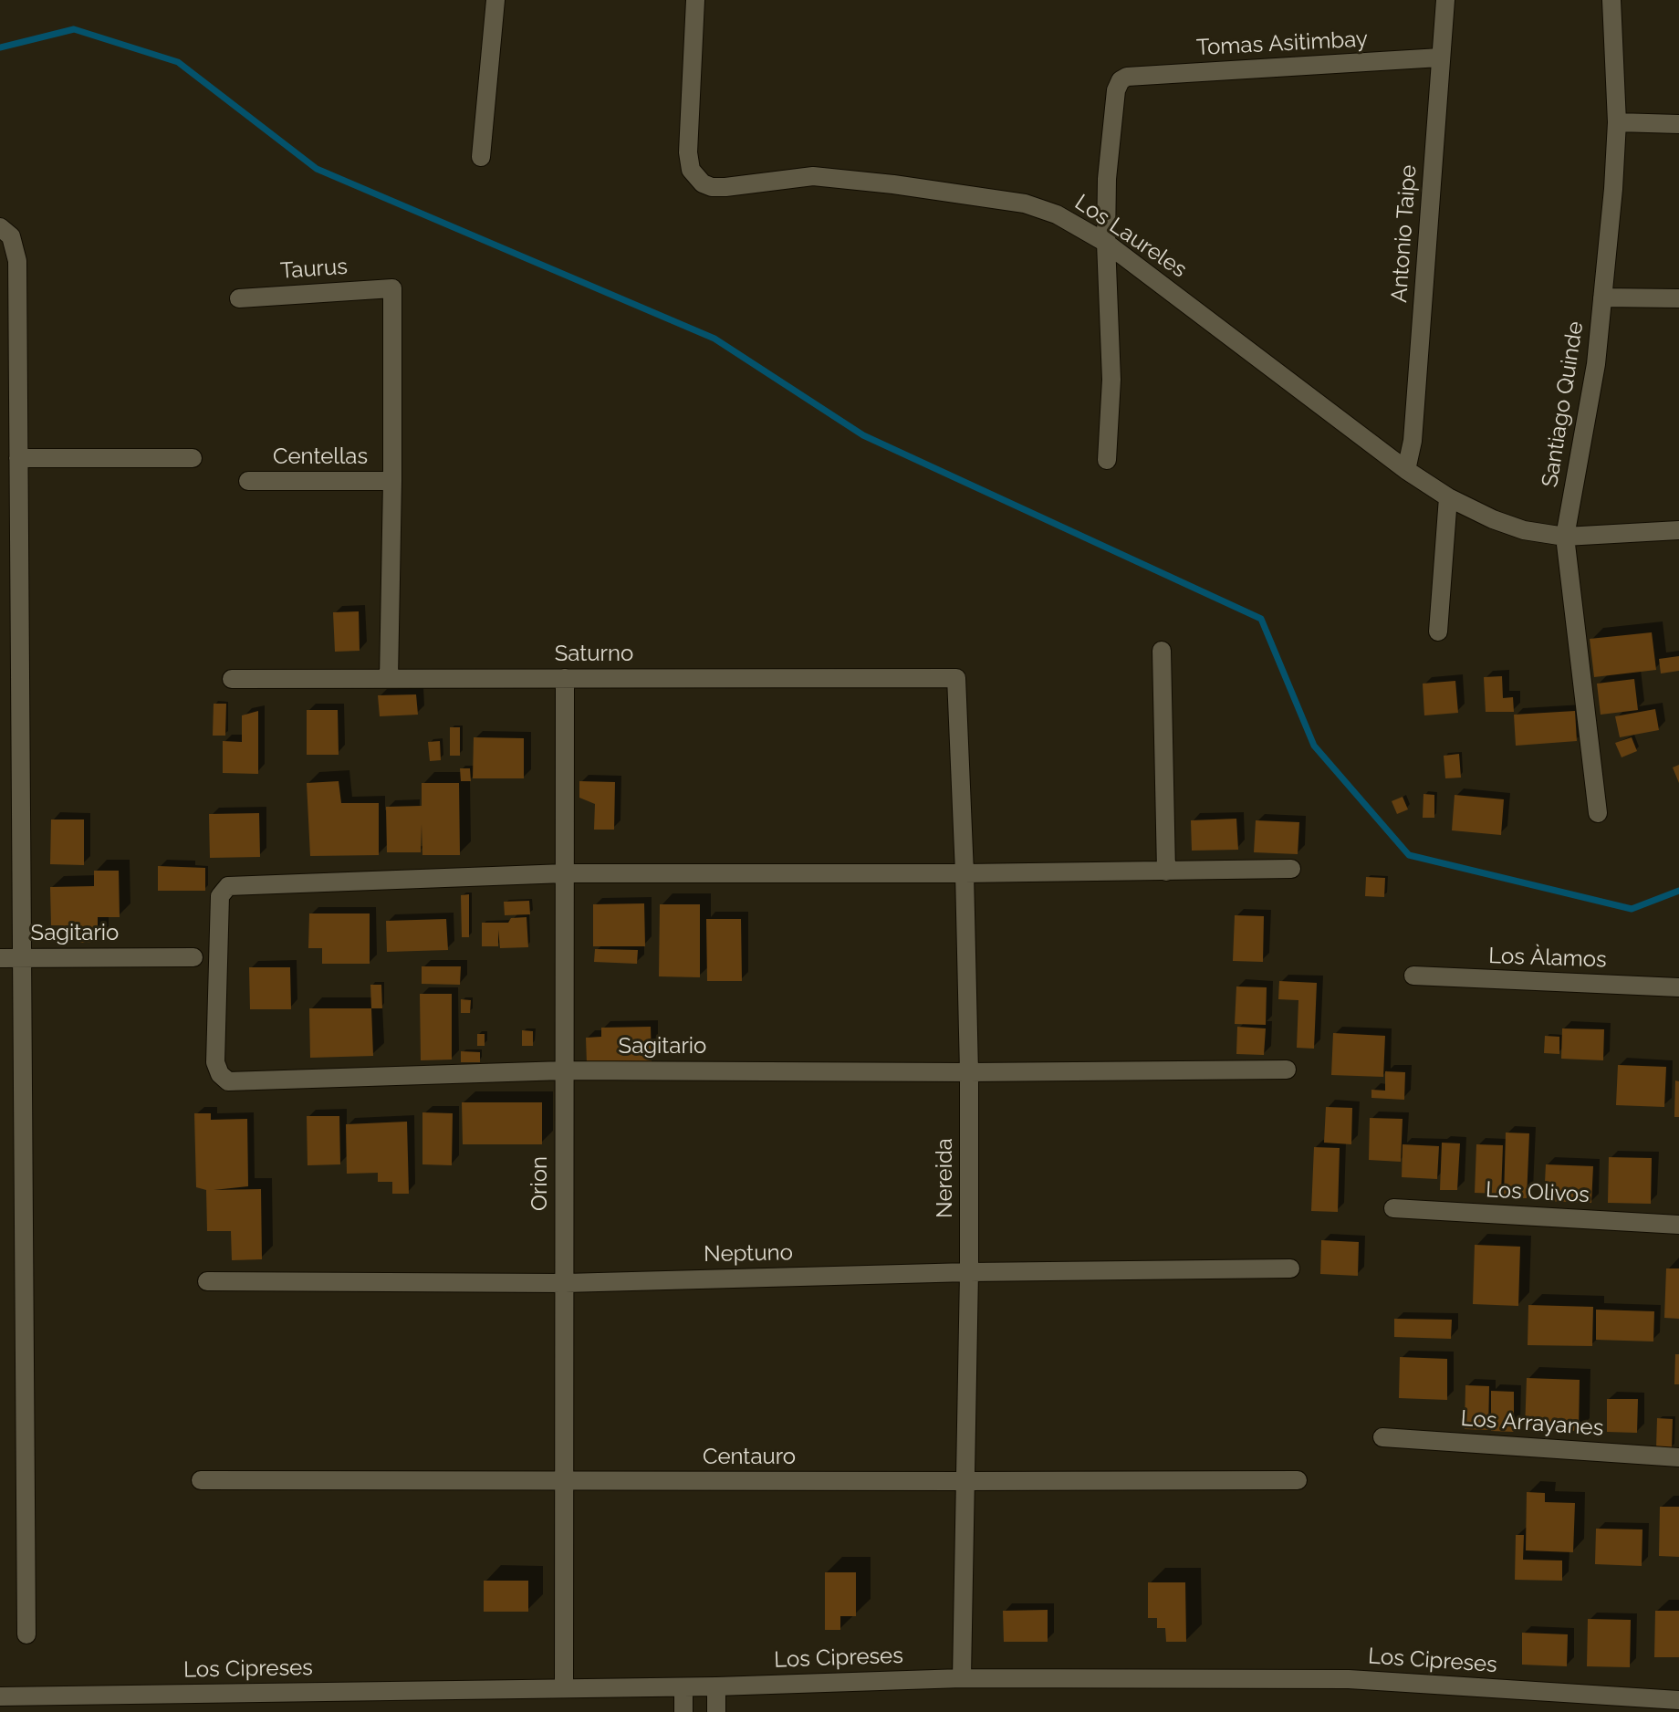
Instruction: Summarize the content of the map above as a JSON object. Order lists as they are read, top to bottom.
{
  "streets": {
    "street": [
      "Tomas Asitimbay",
      "Antonio Taipe",
      "Los Laureles",
      "Taurus",
      "Santiago Quinde",
      "Centellas",
      "Saturno",
      "Sagitario",
      "Los Àlamos",
      "Nereida",
      "Orion",
      "Los Olivos",
      "Neptuno",
      "Los Arrayanes",
      "Centauro",
      "Los Cipreses"
    ]
  },
  "crossings": [
    ["Tomas Asitimbay", "Antonio Taipe"],
    ["Tomas Asitimbay", "Los Laureles"],
    ["Antonio Taipe", "Los Laureles"],
    ["Los Laureles", "Santiago Quinde"],
    ["Taurus", "Centellas"],
    ["Saturno", "Nereida"],
    ["Saturno", "Orion"],
    ["Sagitario", "Nereida"],
    ["Sagitario", "Orion"],
    ["Nereida", "Neptuno"],
    ["Nereida", "Centauro"],
    ["Nereida", "Los Cipreses"],
    ["Orion", "Neptuno"],
    ["Orion", "Centauro"],
    ["Orion", "Los Cipreses"]
  ]
}
